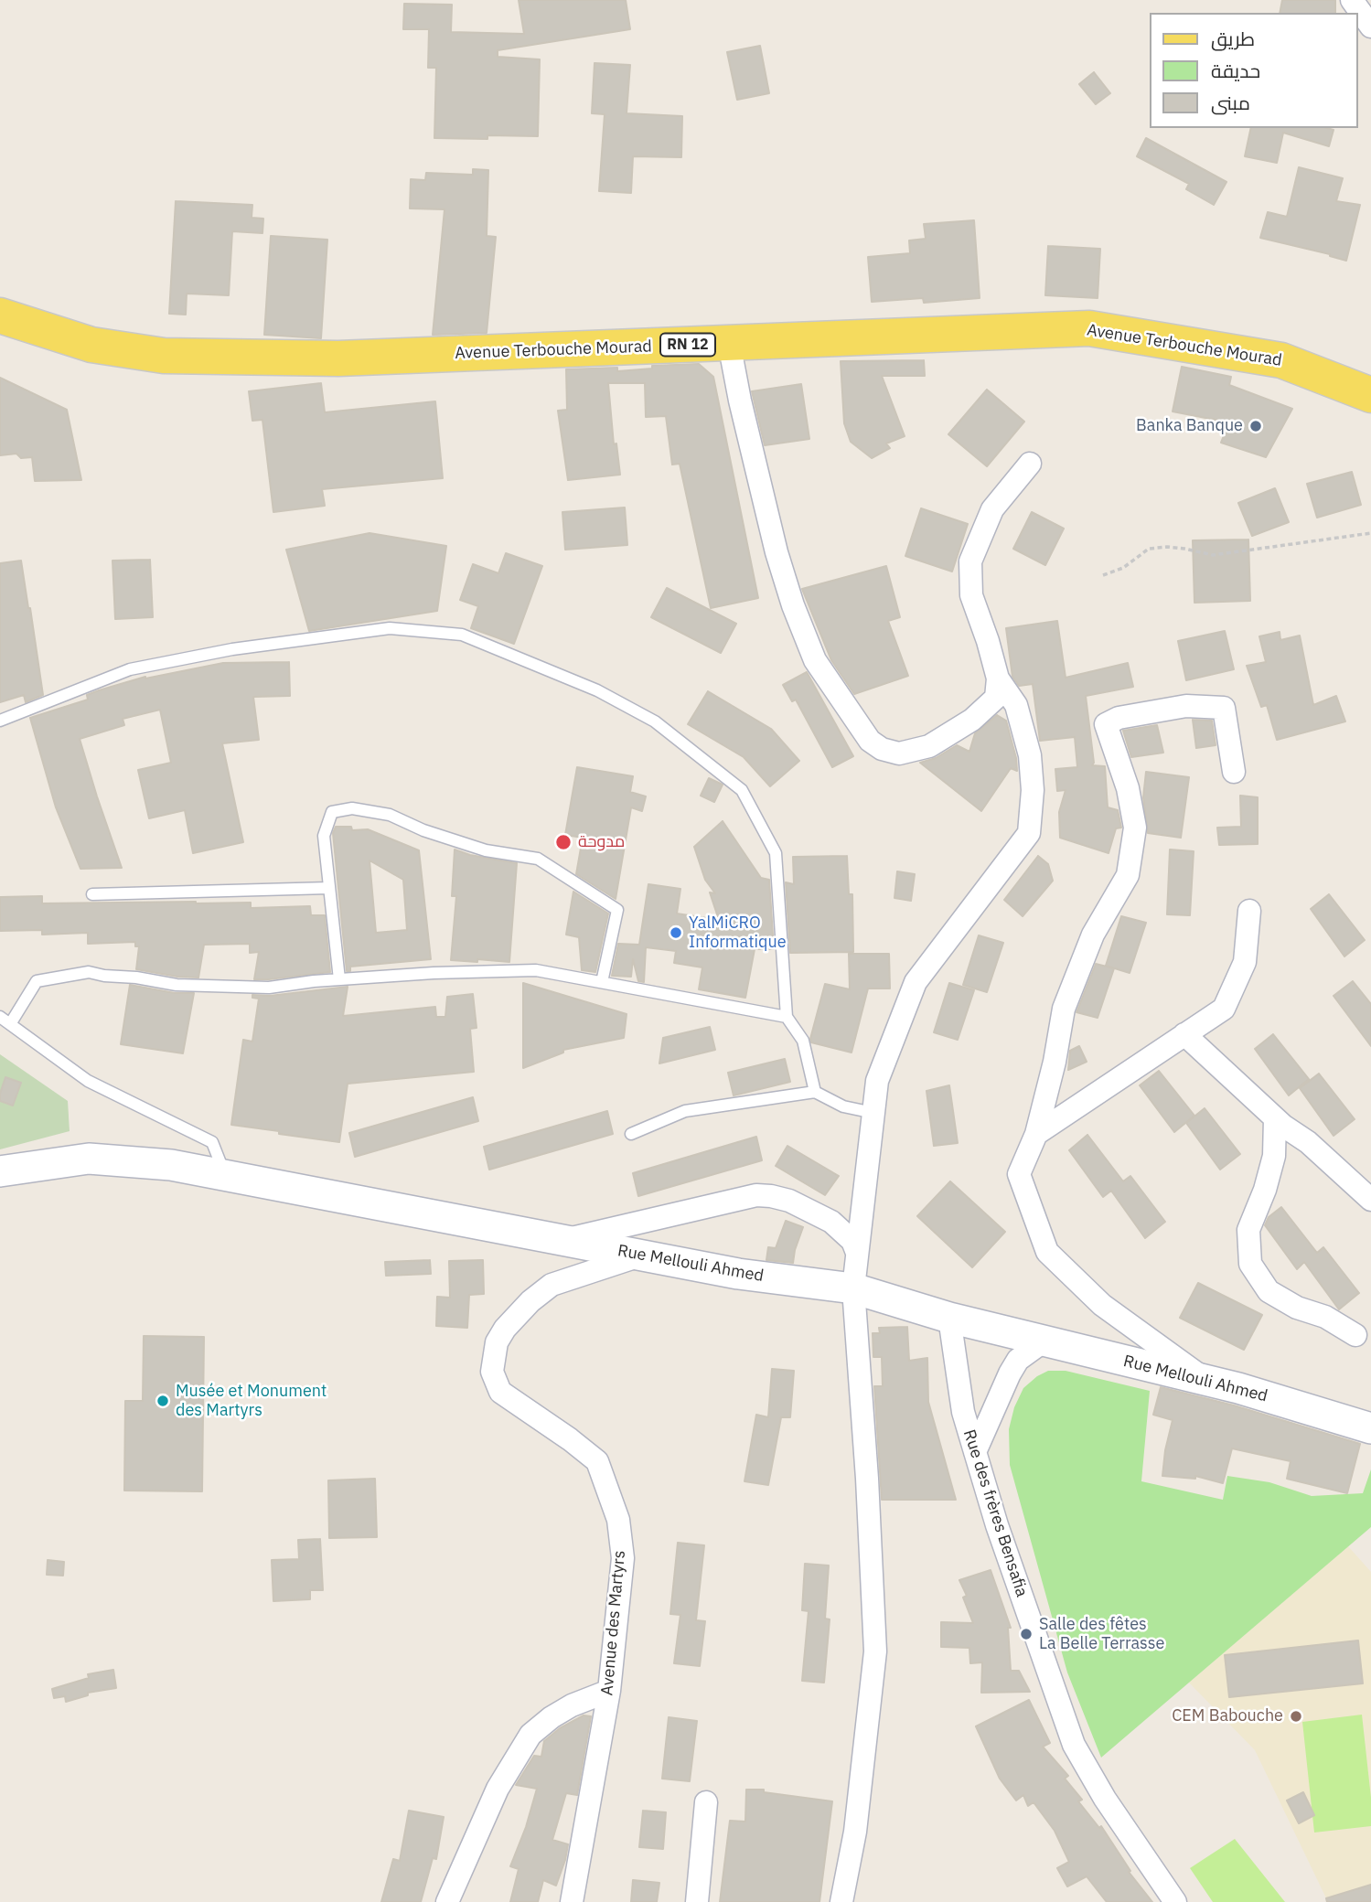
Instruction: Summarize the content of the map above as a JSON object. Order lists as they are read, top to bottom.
{
  "streets": {
    "main road": ["RN 12", "Avenue Terbouche Mourad"],
    "street": ["Rue Mellouli Ahmed", "Rue des frères Bensafia", "Avenue des Martyrs"]
  },
  "crossings": [
    ["Rue Mellouli Ahmed", "Rue des frères Bensafia"],
    ["Rue Mellouli Ahmed", "Avenue des Martyrs"]
  ],
  "places": [
    "Banka Banque",
    "مدوحة",
    "YalMiCRO Informatique",
    "Musée et Monument des Martyrs",
    "Salle des fêtes La Belle Terrasse",
    "CEM Babouche"
  ],
  "legend": ["طريق", "حديقة", "مبنى"]
}
